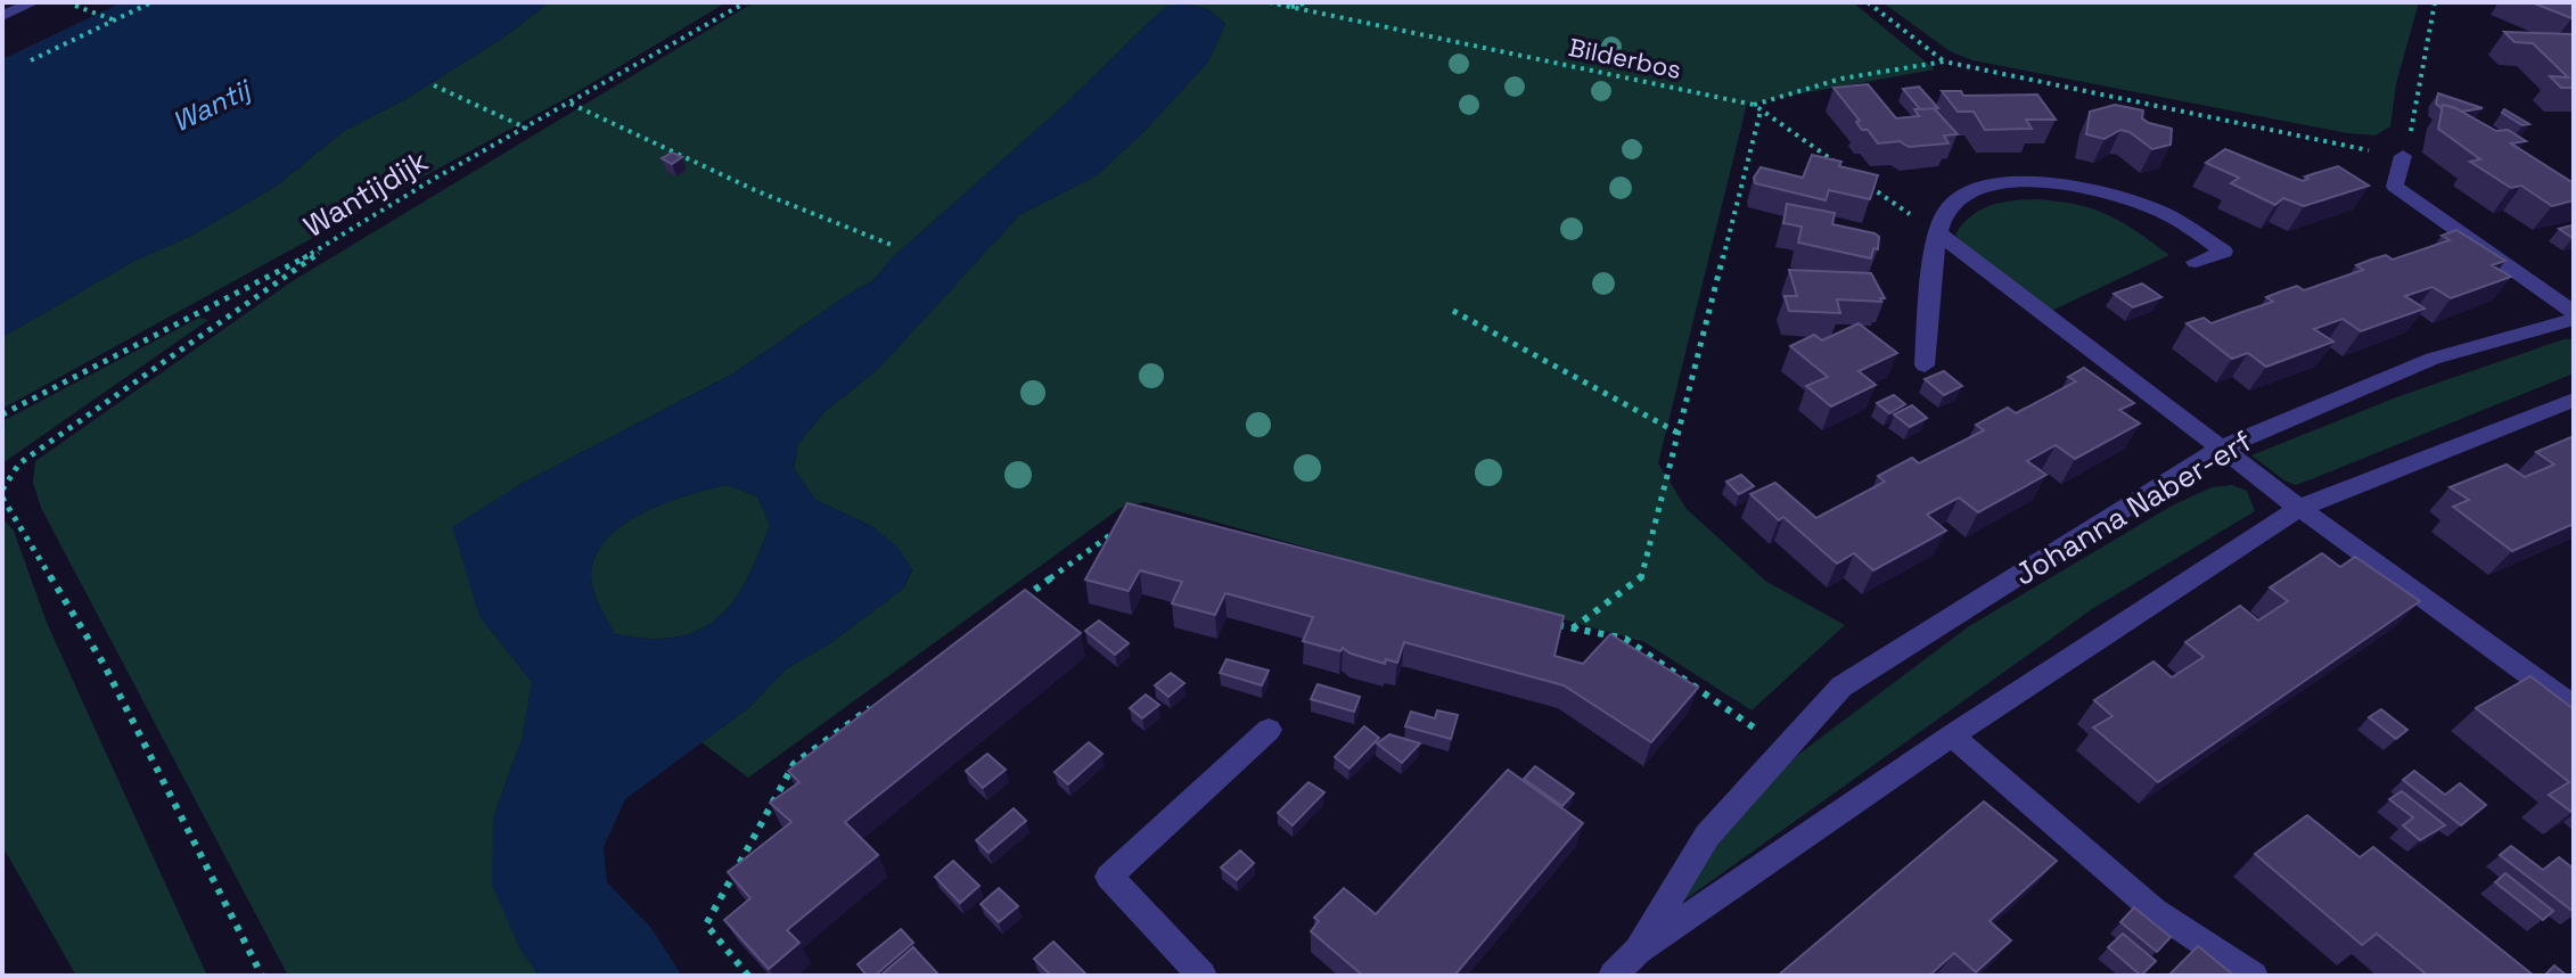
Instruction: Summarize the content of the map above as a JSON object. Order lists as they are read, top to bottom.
{
  "streets": {
    "street": ["Johanna Naber-erf"],
    "path": ["Bilderbos", "Wantijdijk"]
  },
  "water": ["Wantij"]
}
